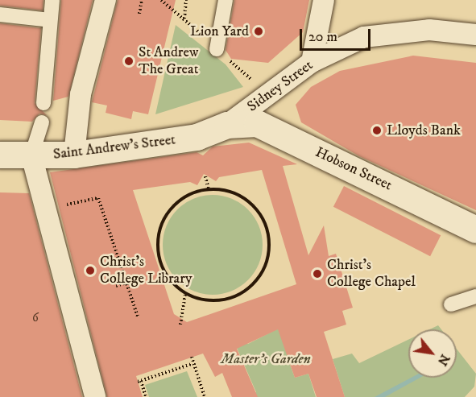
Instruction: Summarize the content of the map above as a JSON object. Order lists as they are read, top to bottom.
{
  "streets": {
    "street": ["Sidney Street", "Saint Andrew's Street", "Hobson Street"]
  },
  "crossings": [
    ["Sidney Street", "Saint Andrew's Street"],
    ["Sidney Street", "Hobson Street"],
    ["Saint Andrew's Street", "Hobson Street"]
  ],
  "parks": ["Master's Garden"],
  "places": [
    "Lion Yard",
    "St Andrew The Great",
    "Lloyds Bank",
    "Christ's College Library",
    "Christ's College Chapel"
  ],
  "house_numbers": ["6"],
  "scale_bar": "20 m",
  "north": "bottom right"
}
